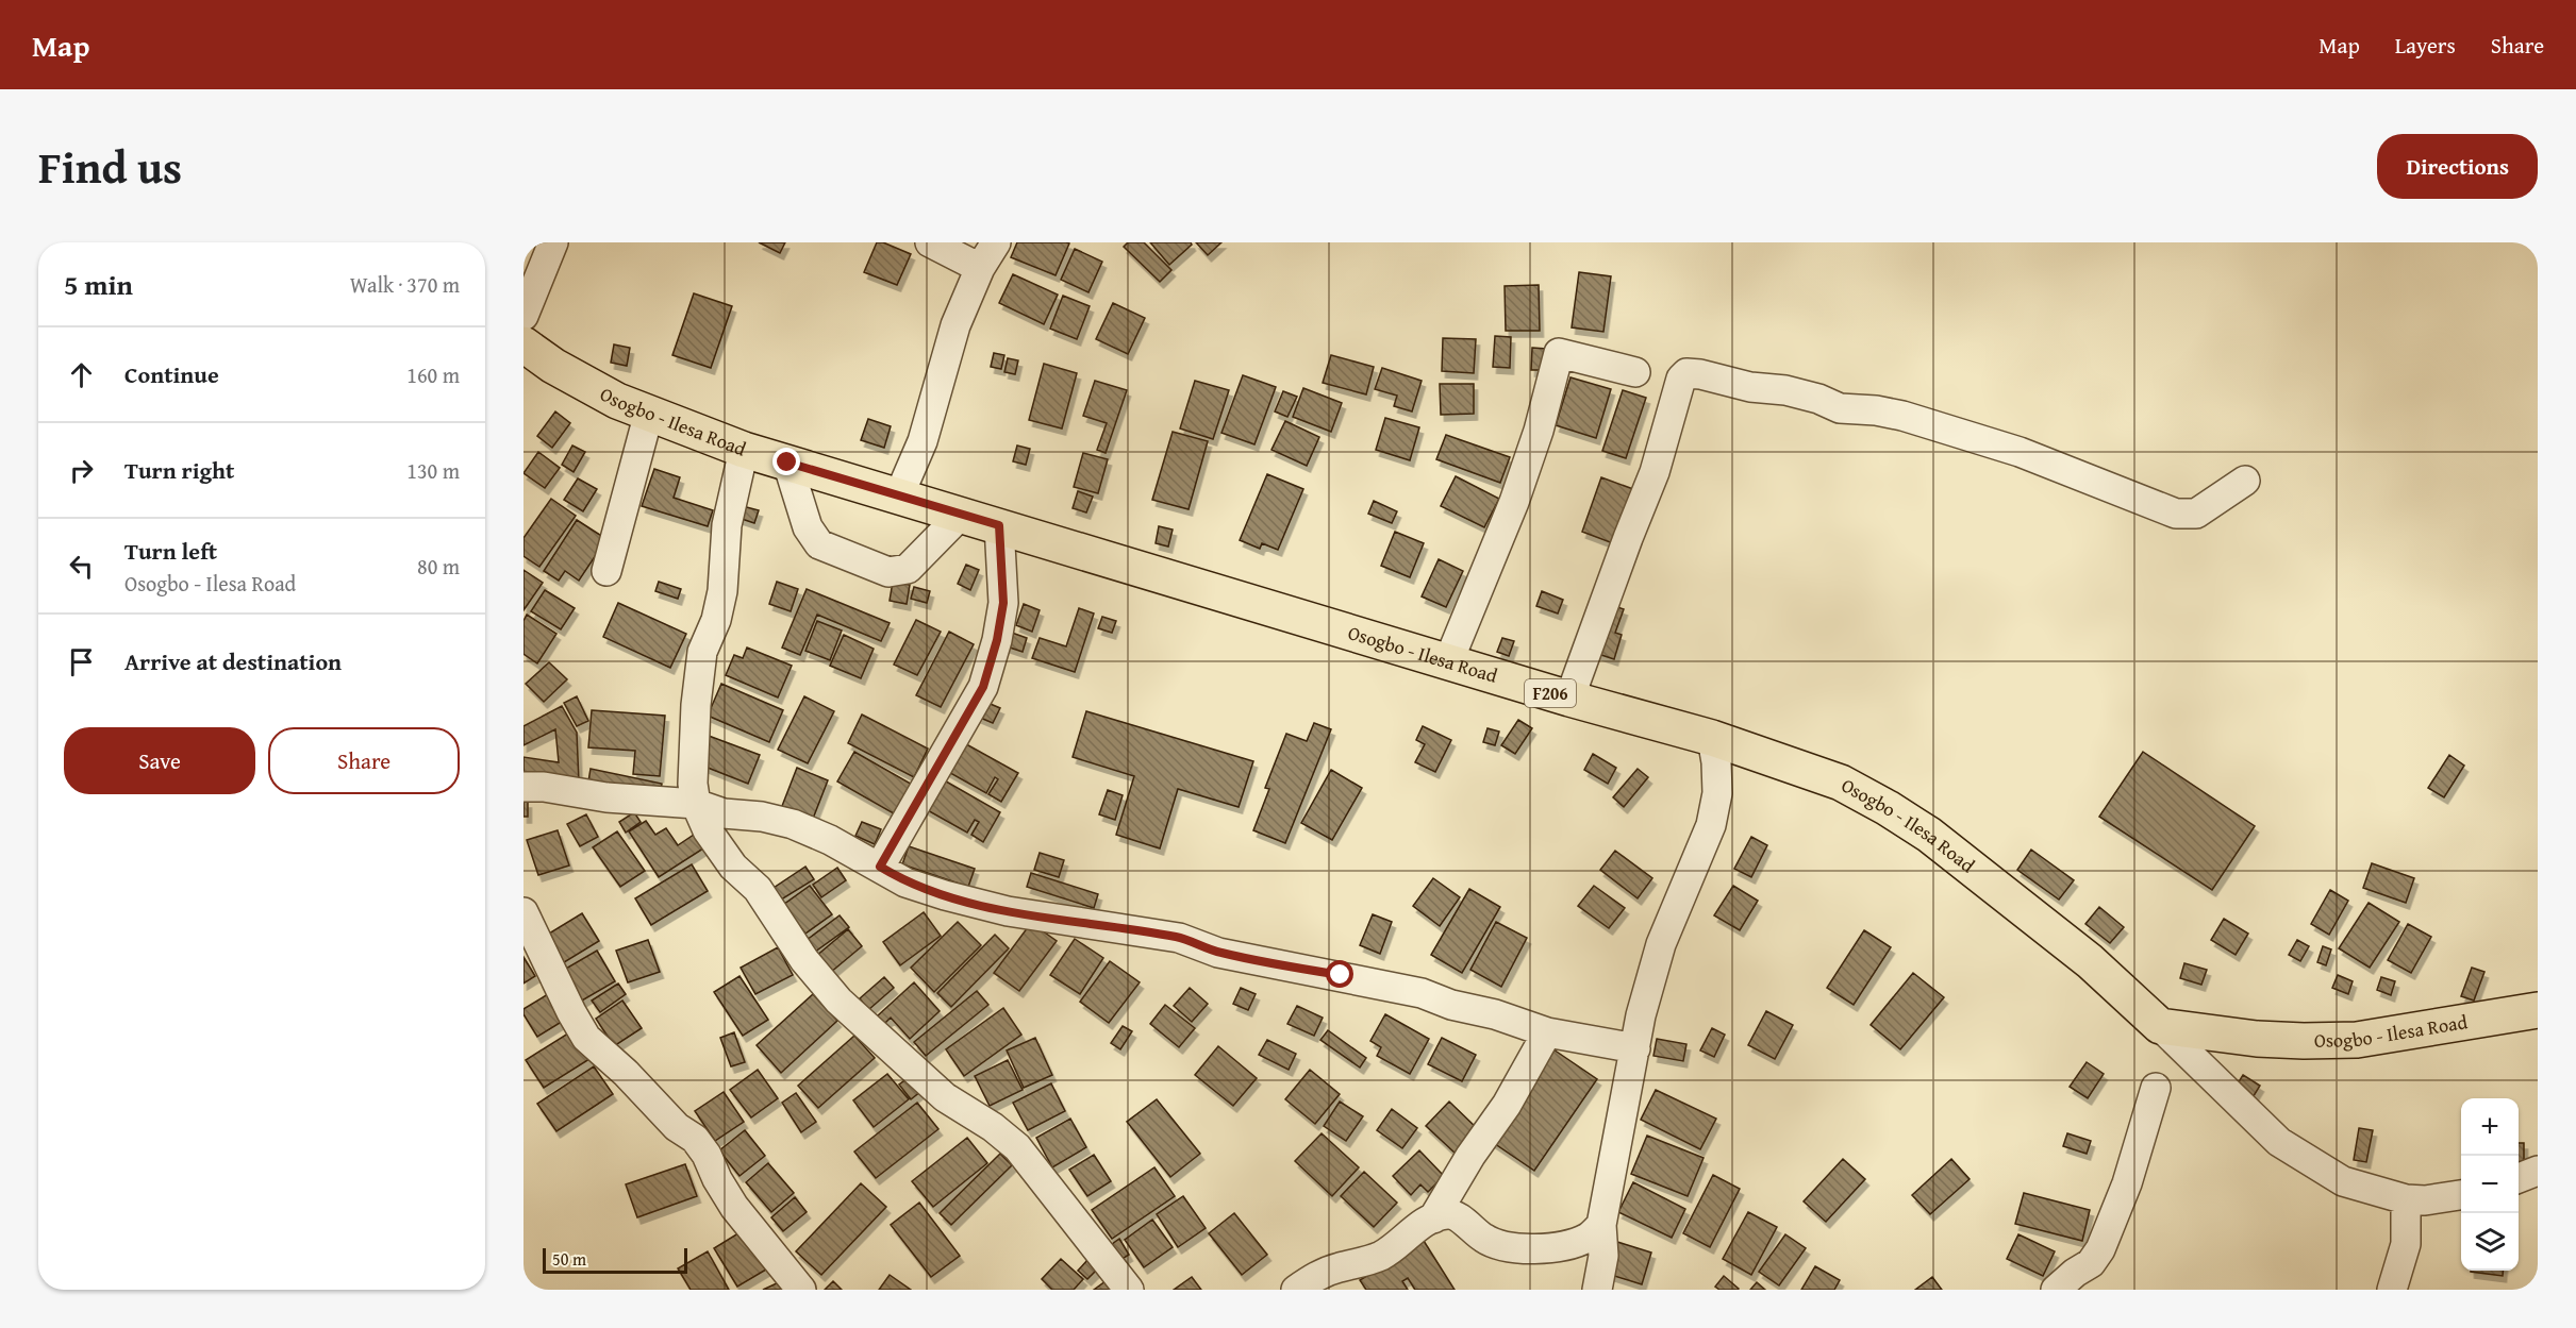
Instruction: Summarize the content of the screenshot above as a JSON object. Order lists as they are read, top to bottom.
{
  "streets": {
    "main road": ["Osogbo - Ilesa Road", "F206"]
  },
  "scale_bar": "50 m",
  "page": {
    "header": "Map",
    "nav": ["Map", "Layers", "Share"],
    "title": "Find us",
    "buttons": [
      "Directions",
      ["Save", "Share"]
    ],
    "heading": ["5 min", "Walk · 370 m"],
    "list": [
      ["Continue", "160 m"],
      ["Turn right", "130 m"],
      ["Turn left", "Osogbo - Ilesa Road", "80 m"],
      "Arrive at destination"
    ],
    "map_buttons": ["+", "−"],
    "scale": "50 m"
  }
}
